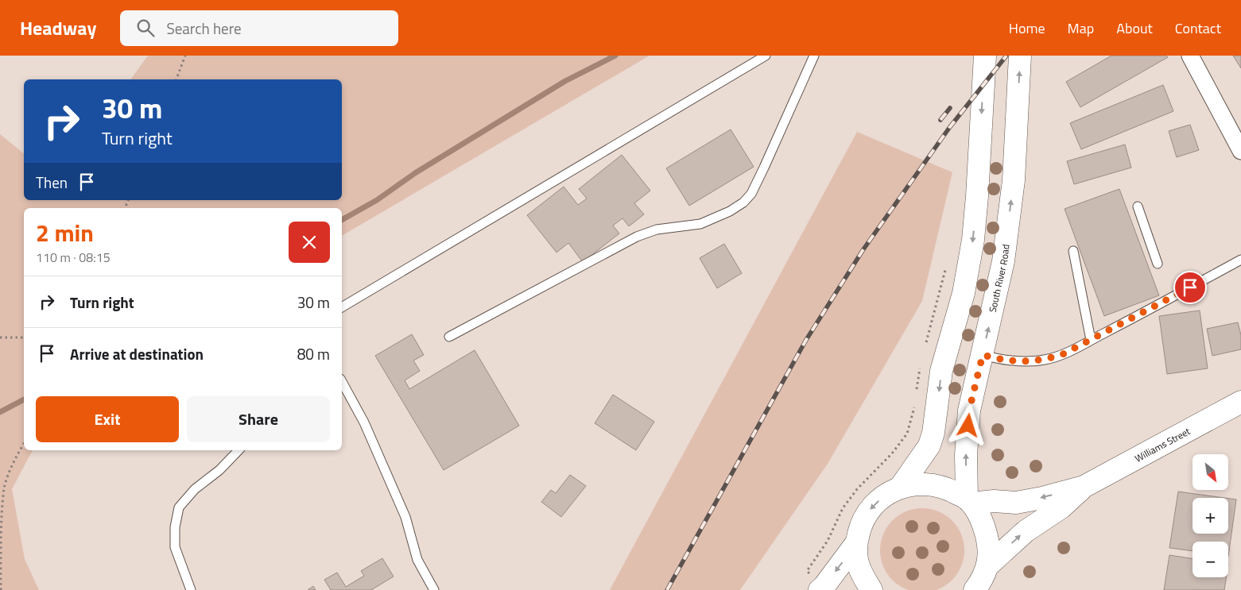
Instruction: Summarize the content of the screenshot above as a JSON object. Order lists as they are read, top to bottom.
{
  "streets": {
    "main road": ["South River Road", "Williams Street"]
  },
  "crossings": [
    ["South River Road", "Williams Street"]
  ],
  "north": "bottom right",
  "page": {
    "header": "Headway",
    "search": "Search here",
    "nav": [
      "Home",
      "Map",
      "About",
      "Contact"
    ],
    "turn": ["30 m", "Turn right"],
    "then": "Then",
    "heading": ["2 min", "110 m · 08:15"],
    "list": [
      {
        "name": "Turn right",
        "value": "30 m"
      },
      {
        "name": "Arrive at destination",
        "value": "80 m"
      }
    ],
    "buttons": ["Exit", "Share"],
    "map_buttons": ["+", "−"]
  }
}
